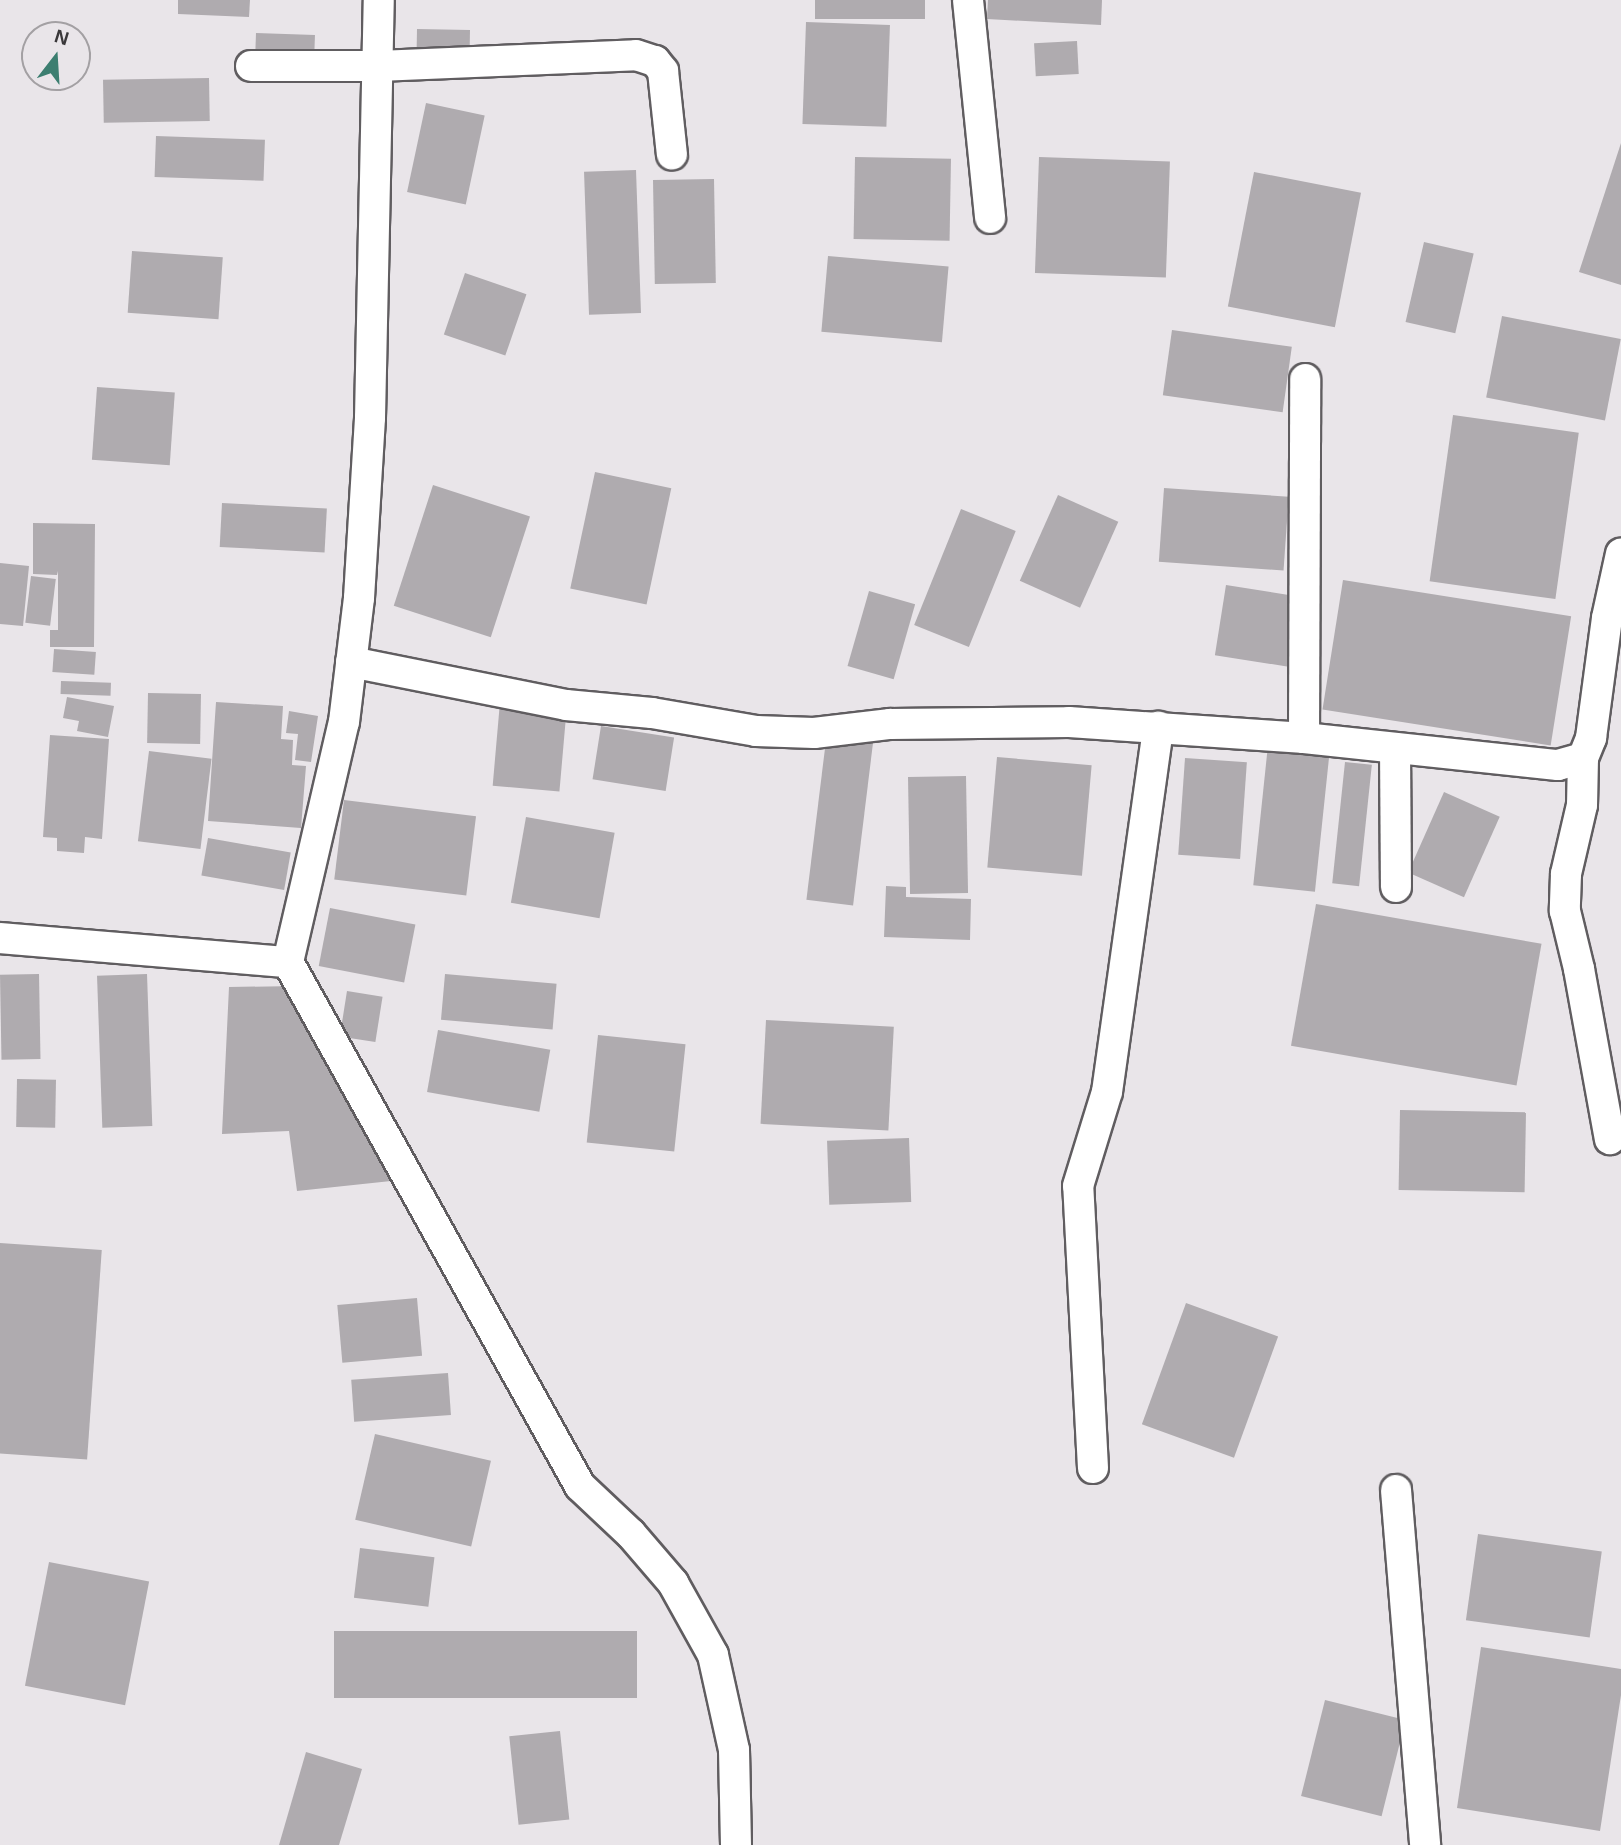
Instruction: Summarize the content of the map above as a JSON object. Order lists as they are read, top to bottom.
{
  "north": "top"
}
